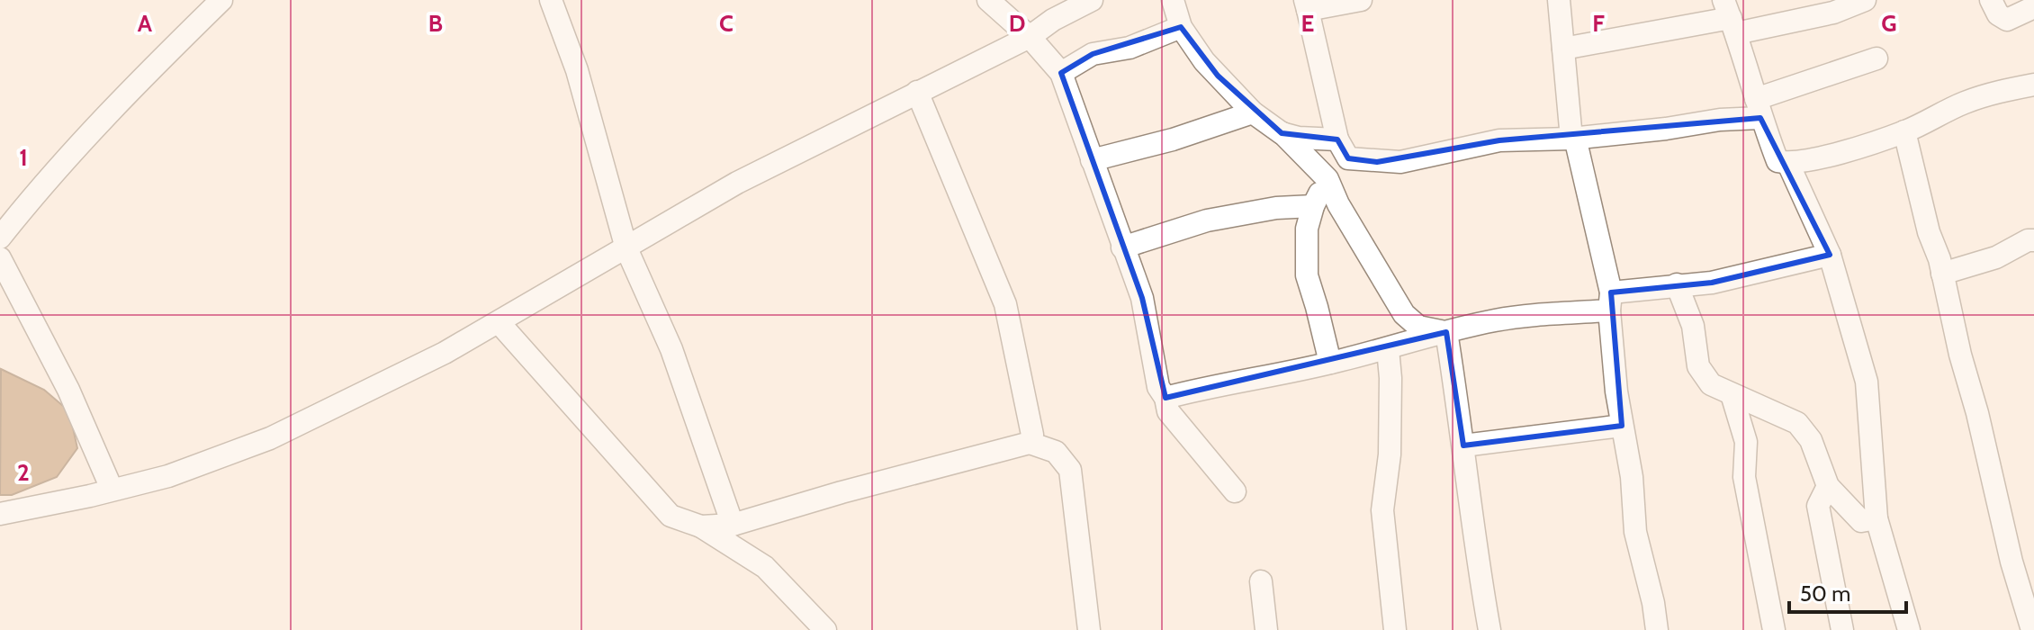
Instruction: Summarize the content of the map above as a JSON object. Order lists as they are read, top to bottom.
{
  "scale_bar": "50 m",
  "grid": {
    "columns": [
      "A",
      "B",
      "C",
      "D",
      "E",
      "F",
      "G"
    ],
    "rows": ["1", "2"]
  }
}
